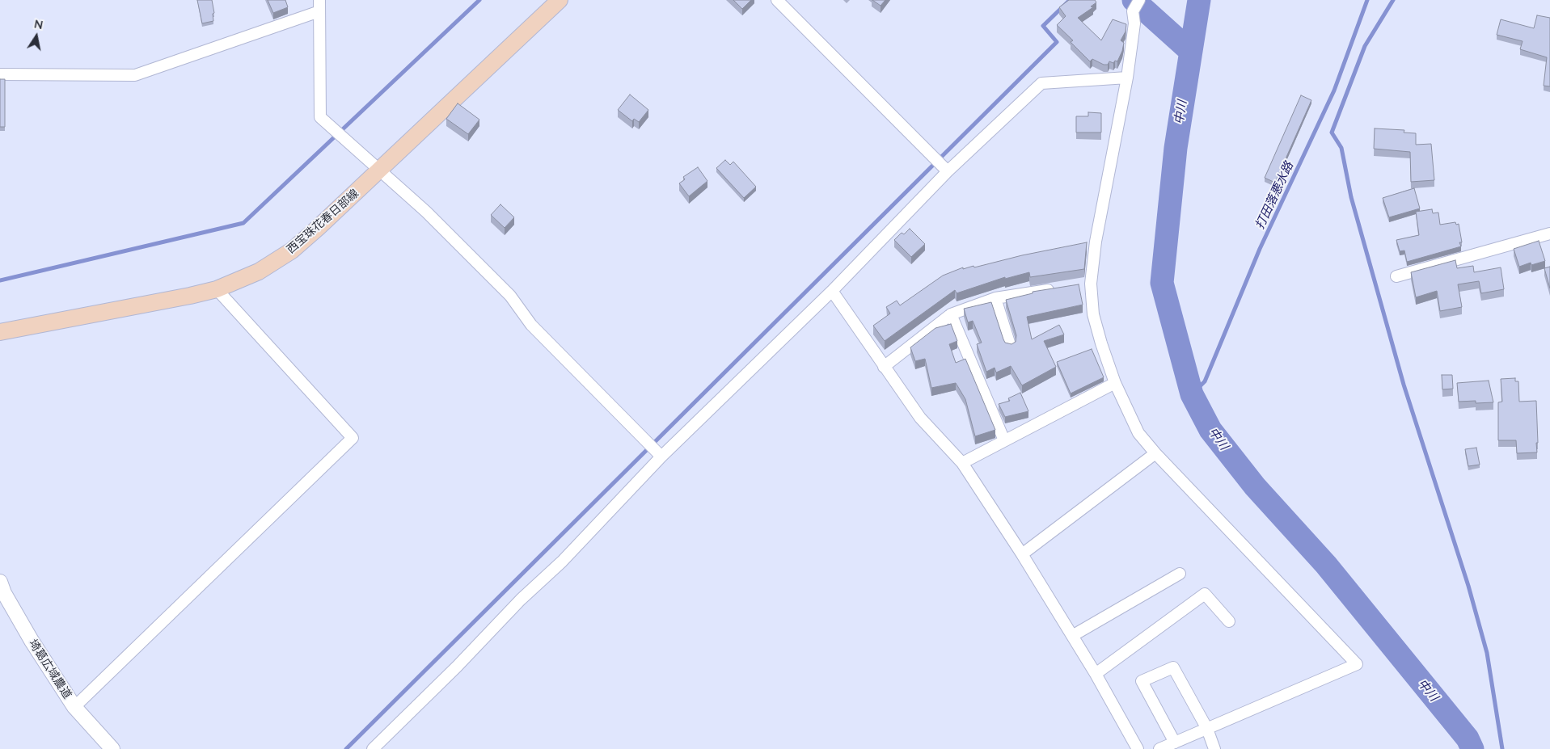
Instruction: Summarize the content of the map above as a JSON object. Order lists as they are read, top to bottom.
{
  "streets": {
    "main road": ["西宝珠花春日部線"],
    "street": ["埼葛広域農道"]
  },
  "water": ["中川", "打田落悪水路"],
  "north": "top"
}
